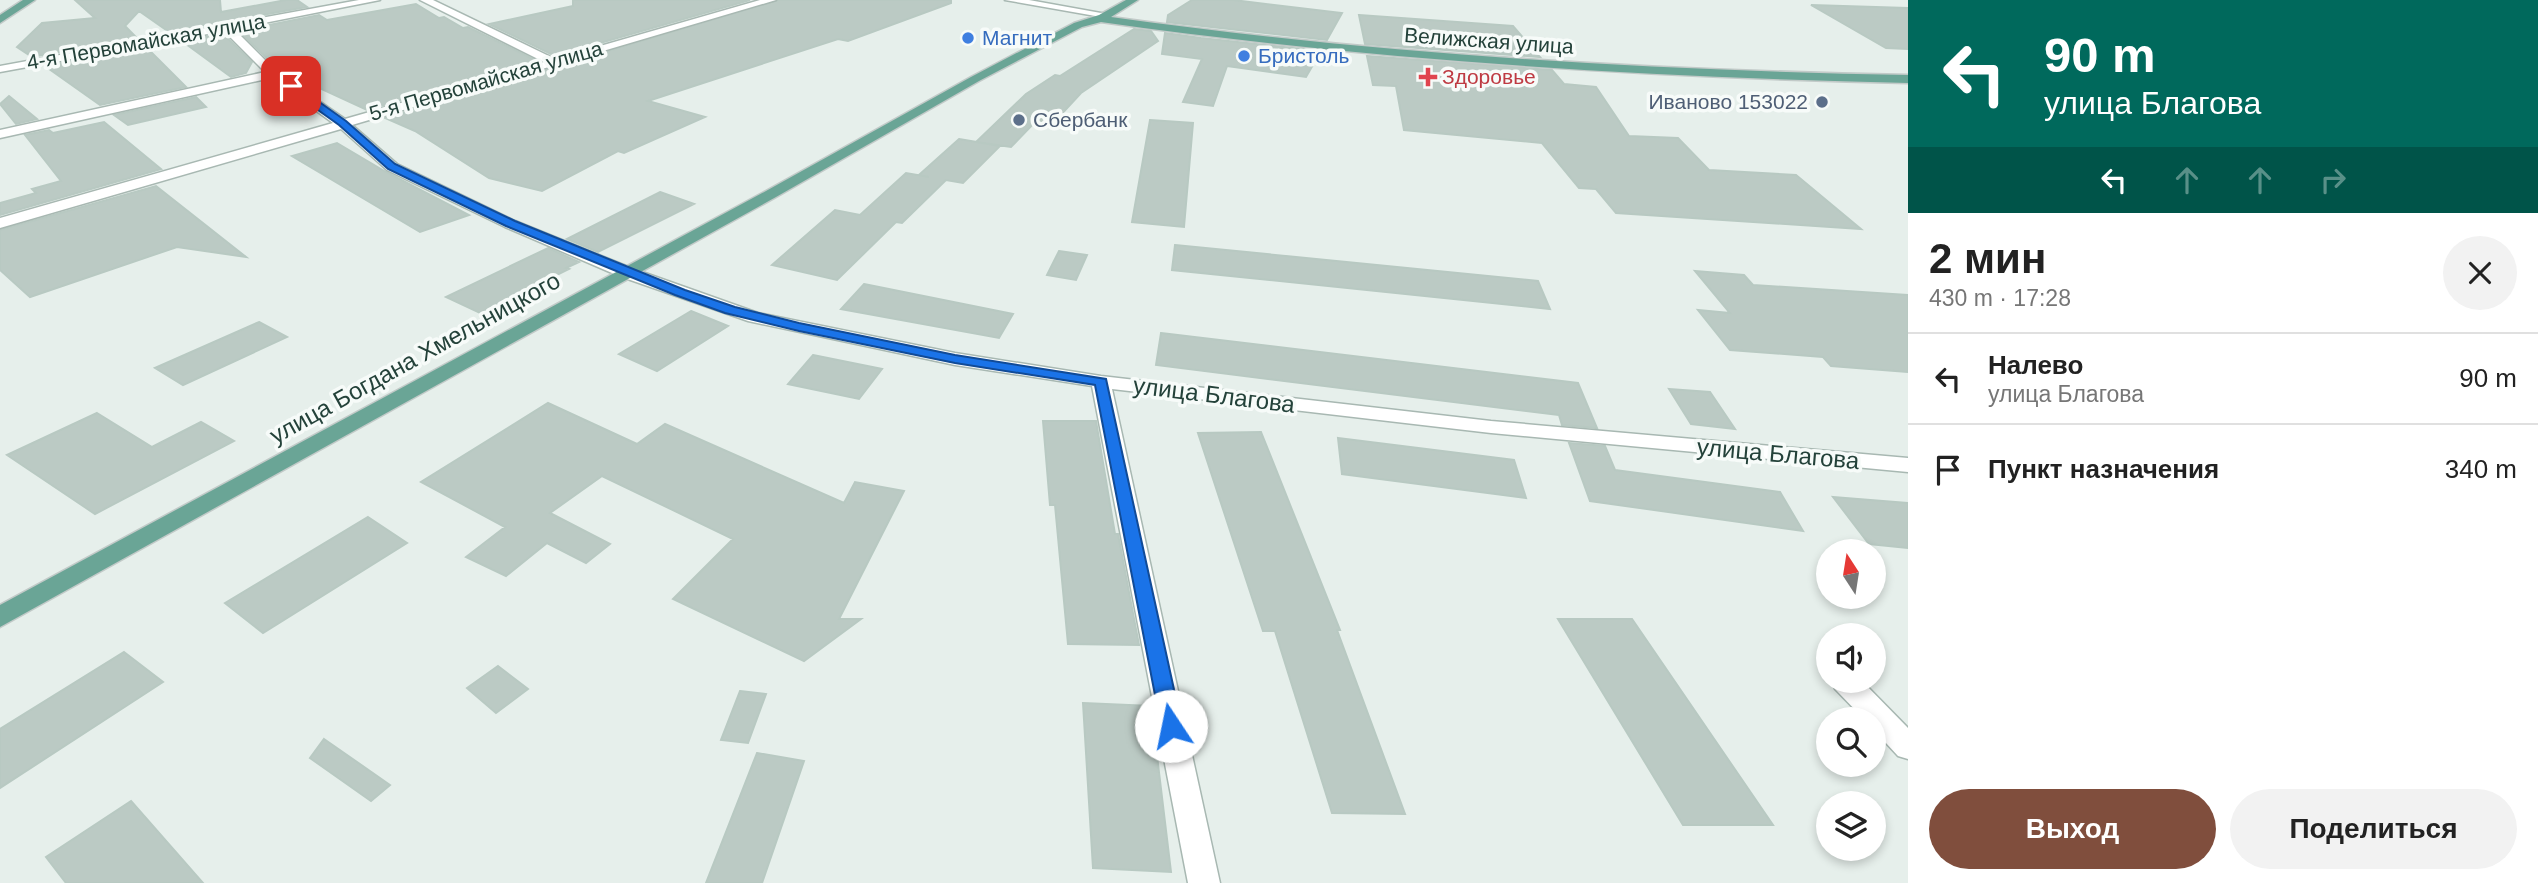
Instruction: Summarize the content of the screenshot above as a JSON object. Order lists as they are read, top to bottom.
{
  "streets": {
    "main road": ["Велижская улица", "улица Богдана Хмельницкого"],
    "street": ["4-я Первомайская улица", "5-я Первомайская улица", "улица Благова"]
  },
  "crossings": [
    ["Велижская улица", "улица Богдана Хмельницкого"],
    ["4-я Первомайская улица", "улица Благова"],
    ["5-я Первомайская улица", "улица Благова"],
    ["улица Богдана Хмельницкого", "улица Благова"]
  ],
  "places": {
    "other": [
      "Магнит",
      "Бристоль",
      "Иваново 153022",
      "Сбербанк"
    ],
    "health": ["Здоровье"]
  },
  "north": "top",
  "page": {
    "turn": ["90 m", "улица Благова"],
    "heading": ["2 мин", "430 m · 17:28"],
    "list": [
      {
        "name": "Налево",
        "note": "улица Благова",
        "value": "90 m"
      },
      {
        "name": "Пункт назначения",
        "value": "340 m"
      }
    ],
    "buttons": ["Выход", "Поделиться"]
  }
}
